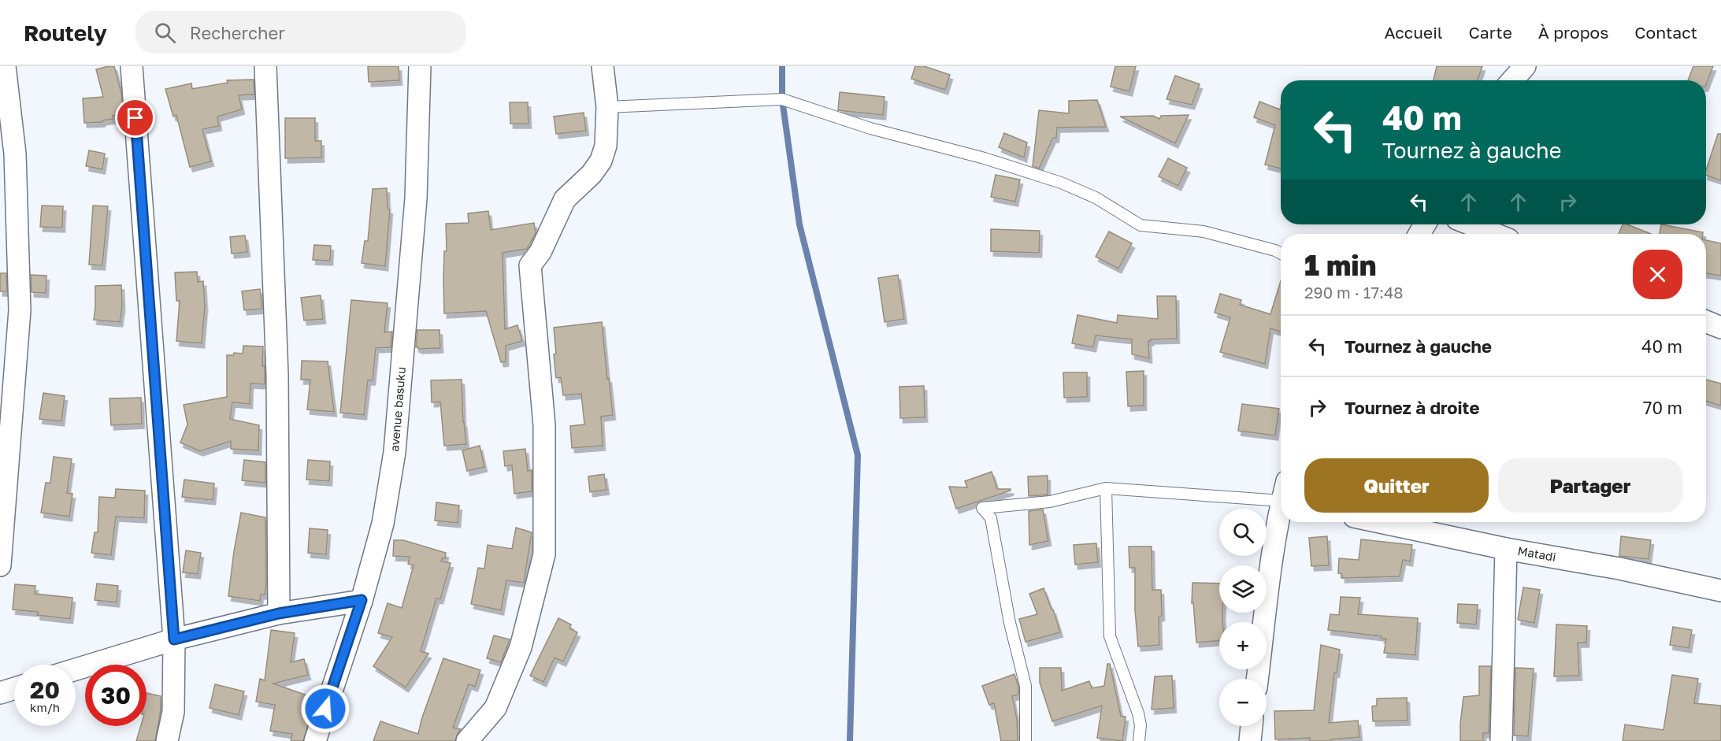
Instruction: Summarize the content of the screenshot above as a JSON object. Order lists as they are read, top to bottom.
{
  "streets": {
    "street": ["avenue basuku", "Matadi"]
  },
  "page": {
    "header": "Routely",
    "search": "Rechercher",
    "nav": [
      "Accueil",
      "Carte",
      "À propos",
      "Contact"
    ],
    "turn": ["40 m", "Tournez à gauche"],
    "heading": ["1 min", "290 m · 17:48"],
    "list": [
      {
        "name": "Tournez à gauche",
        "value": "40 m"
      },
      {
        "name": "Tournez à droite",
        "value": "70 m"
      }
    ],
    "buttons": ["Quitter", "Partager"],
    "map_buttons": ["+", "−"],
    "speed": "20 km/h",
    "limit": "30"
  }
}
